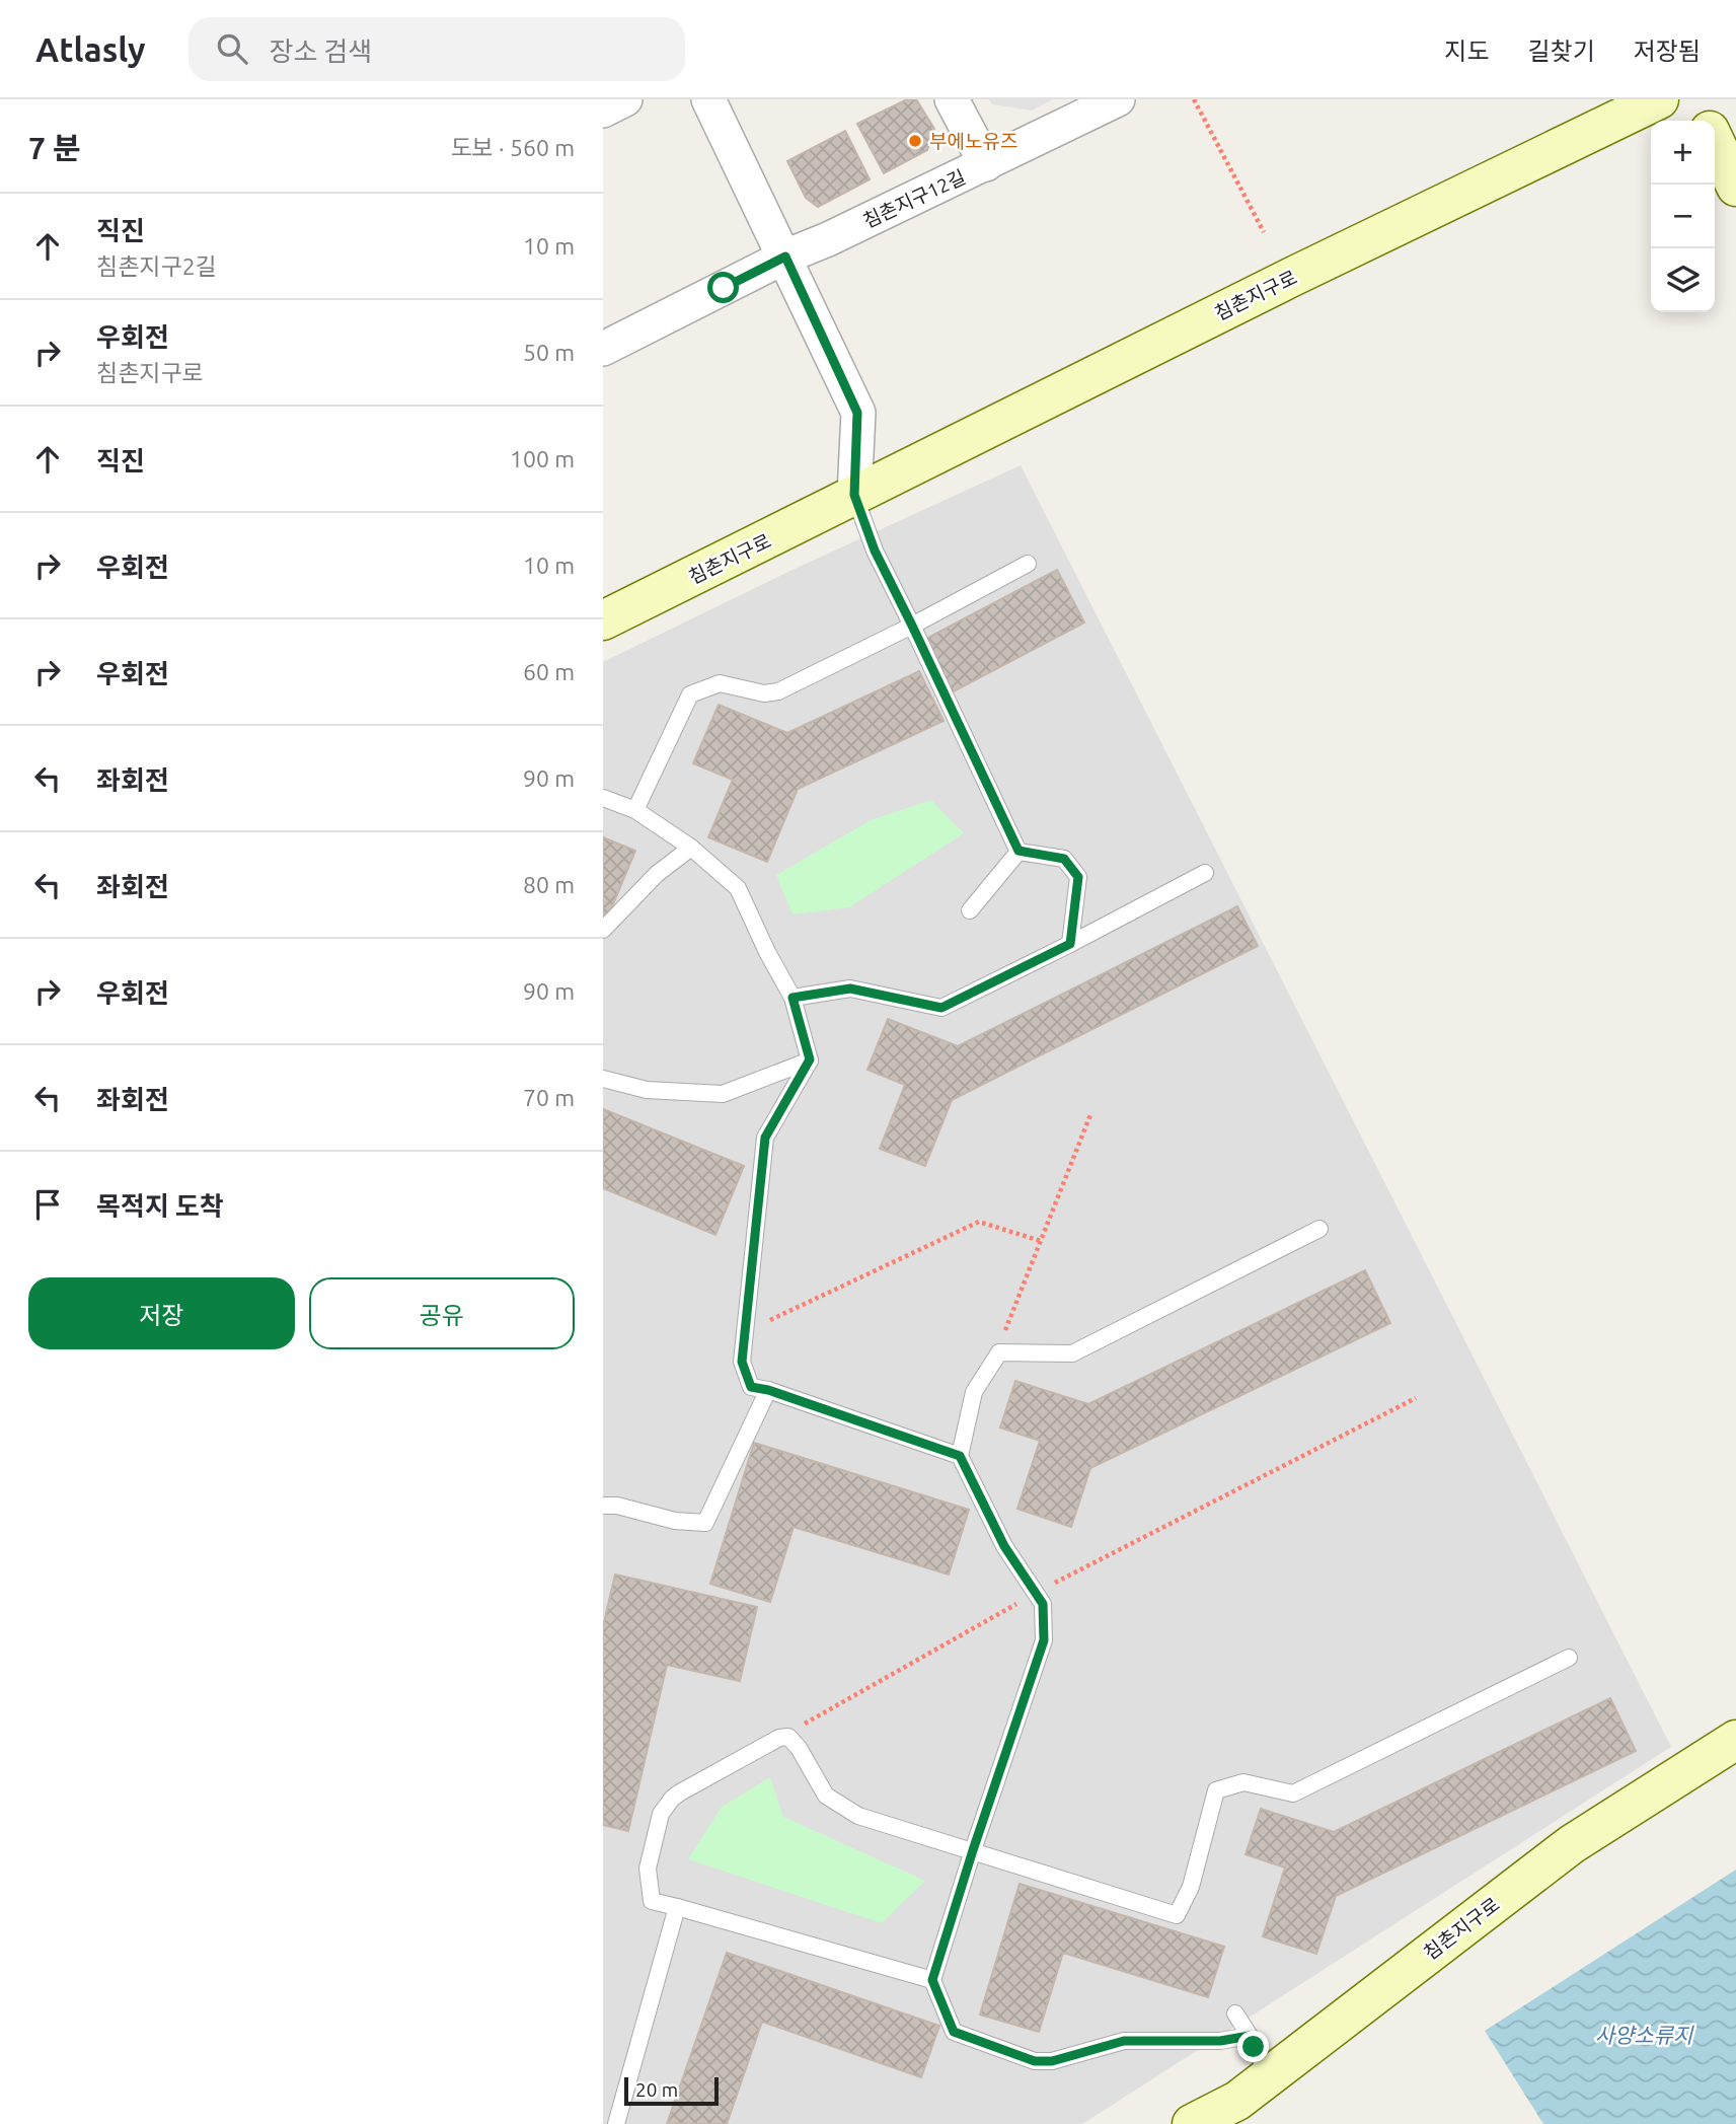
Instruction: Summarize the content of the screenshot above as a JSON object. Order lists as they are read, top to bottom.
{
  "streets": {
    "street": ["침촌지구12길", "침촌지구로"]
  },
  "water": ["사양소류지"],
  "places": ["부에노유즈"],
  "scale_bar": "20 m",
  "page": {
    "header": "Atlasly",
    "search": "장소 검색",
    "nav": ["지도", "길찾기", "저장됨"],
    "heading": ["7 분", "도보 · 560 m"],
    "map_buttons": ["+", "−"],
    "list": [
      ["직진", "침촌지구2길", "10 m"],
      ["우회전", "침촌지구로", "50 m"],
      ["직진", "100 m"],
      ["우회전", "10 m"],
      ["우회전", "60 m"],
      ["좌회전", "90 m"],
      ["좌회전", "80 m"],
      ["우회전", "90 m"],
      ["좌회전", "70 m"],
      "목적지 도착"
    ],
    "buttons": ["저장", "공유"],
    "scale": "20 m"
  }
}
